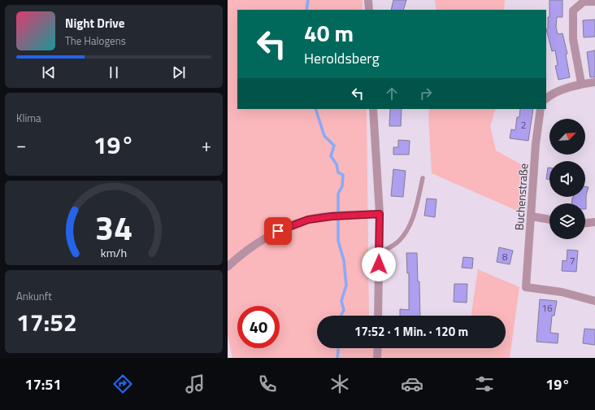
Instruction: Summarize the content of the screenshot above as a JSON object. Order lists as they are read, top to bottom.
{
  "streets": {
    "street": ["Buchenstraße"]
  },
  "house_numbers": [
    "2",
    "8",
    "7",
    "16"
  ],
  "north": "top right",
  "page": {
    "turn": ["40 m", "Heroldsberg"],
    "song": ["Night Drive", "The Halogens"],
    "tile": [
      "Klima",
      ["Ankunft", "17:52"]
    ],
    "heat": ["−", "19°", "+"],
    "limit": "40",
    "trip": "17:52 · 1 Min. · 120 m",
    "tabs": ["17:51", "19°"],
    "gauge": ["34", "km/h"]
  }
}
